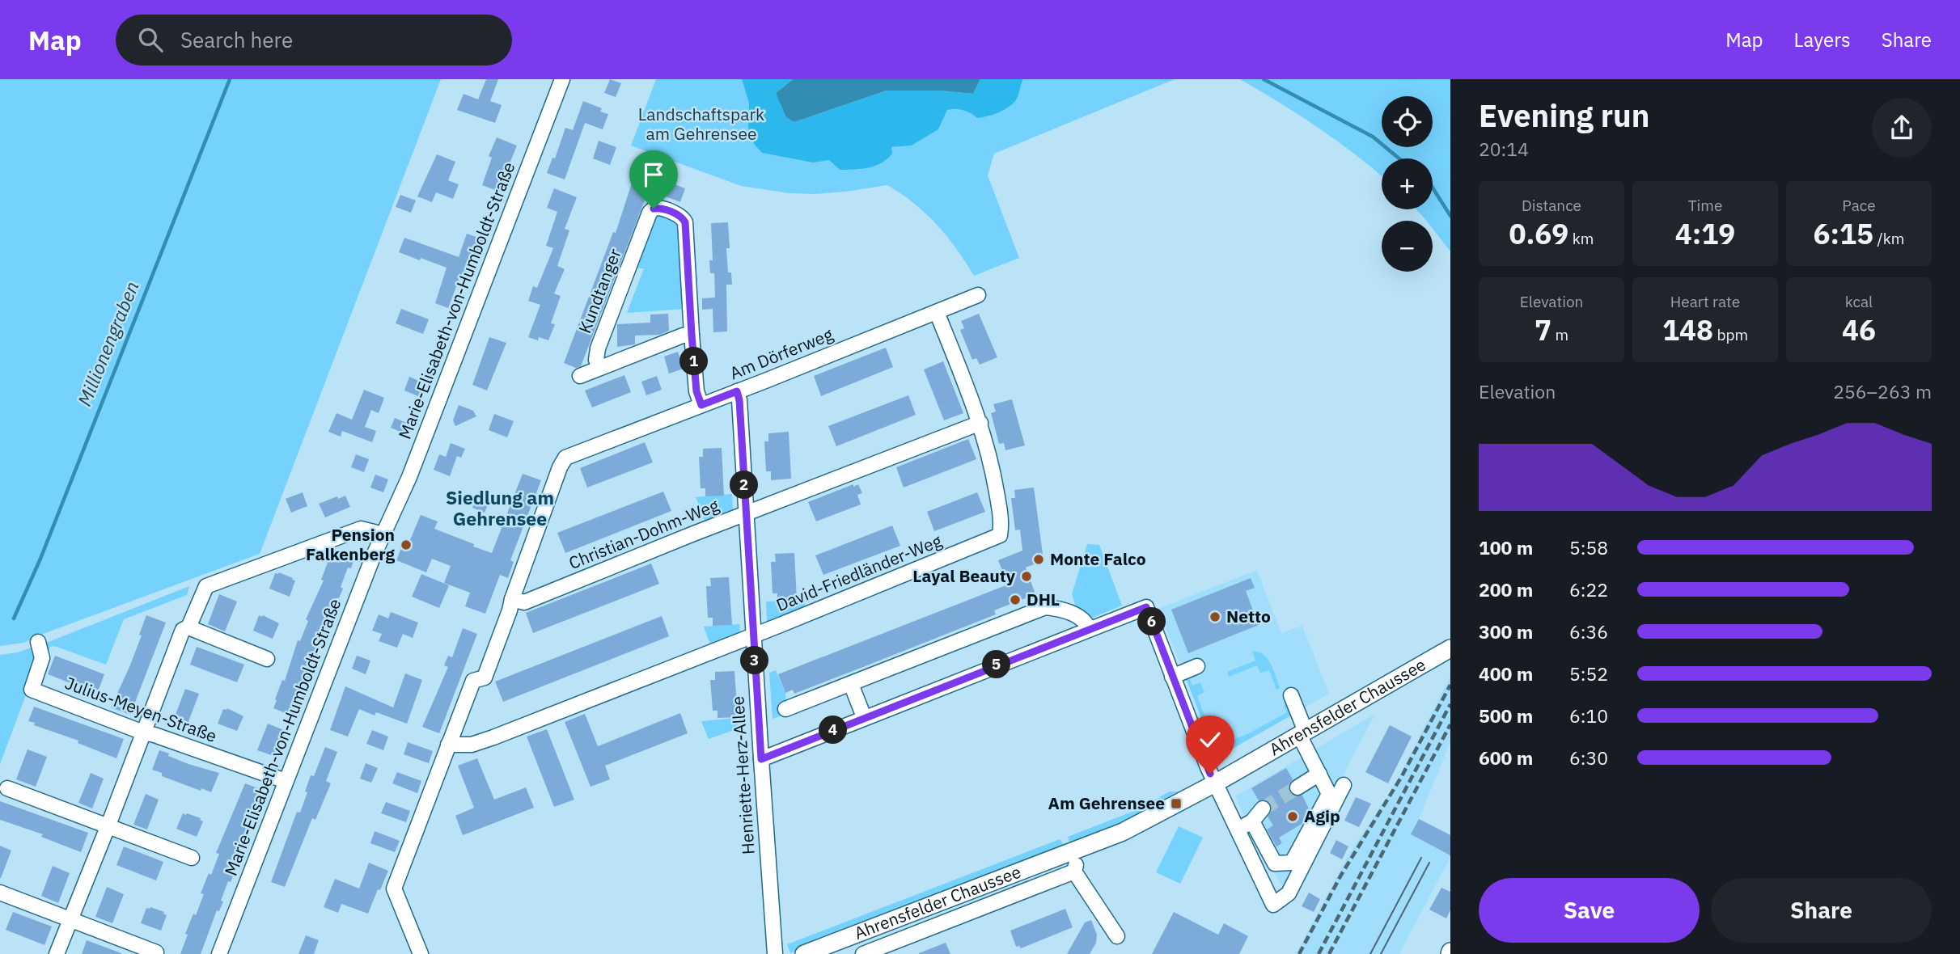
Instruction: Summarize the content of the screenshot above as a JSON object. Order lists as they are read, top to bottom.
{
  "streets": {
    "main road": ["Ahrensfelder Chaussee"],
    "street": [
      "Kundtanger",
      "Marie-Elisabeth-von-Humboldt-Straße",
      "Am Dörferweg",
      "Christian-Dohm-Weg",
      "David-Friedländer-Weg",
      "Julius-Meyen-Straße",
      "Henriette-Herz-Allee"
    ]
  },
  "crossings": [
    ["Kundtanger", "Am Dörferweg"],
    ["Marie-Elisabeth-von-Humboldt-Straße", "Julius-Meyen-Straße"],
    ["Am Dörferweg", "Christian-Dohm-Weg"],
    ["Am Dörferweg", "David-Friedländer-Weg"],
    ["Am Dörferweg", "Henriette-Herz-Allee"],
    ["Christian-Dohm-Weg", "David-Friedländer-Weg"],
    ["Christian-Dohm-Weg", "Henriette-Herz-Allee"],
    ["David-Friedländer-Weg", "Henriette-Herz-Allee"]
  ],
  "districts": ["Siedlung am Gehrensee"],
  "water": ["Millionengraben"],
  "parks": ["Landschaftspark am Gehrensee"],
  "places": {
    "other": [
      "Pension Falkenberg",
      "Monte Falco",
      "Layal Beauty",
      "DHL",
      "Netto",
      "Agip"
    ],
    "transit": ["Am Gehrensee"]
  },
  "page": {
    "header": "Map",
    "search": "Search here",
    "nav": ["Map", "Layers", "Share"],
    "heading": ["Evening run", "20:14"],
    "map_buttons": ["+", "−"],
    "stats": [
      ["Distance", "0.69 km"],
      ["Time", "4:19"],
      ["Pace", "6:15 /km"],
      ["Elevation", "7 m"],
      ["Heart rate", "148 bpm"],
      ["kcal", "46"]
    ],
    "pins": [
      "1",
      "2",
      "6",
      "3",
      "5",
      "4"
    ],
    "chart": ["Elevation", "256–263 m"],
    "list": [
      {
        "name": "100 m",
        "note": "5:58"
      },
      {
        "name": "200 m",
        "note": "6:22"
      },
      {
        "name": "300 m",
        "note": "6:36"
      },
      {
        "name": "400 m",
        "note": "5:52"
      },
      {
        "name": "500 m",
        "note": "6:10"
      },
      {
        "name": "600 m",
        "note": "6:30"
      }
    ],
    "buttons": ["Save", "Share"]
  }
}
